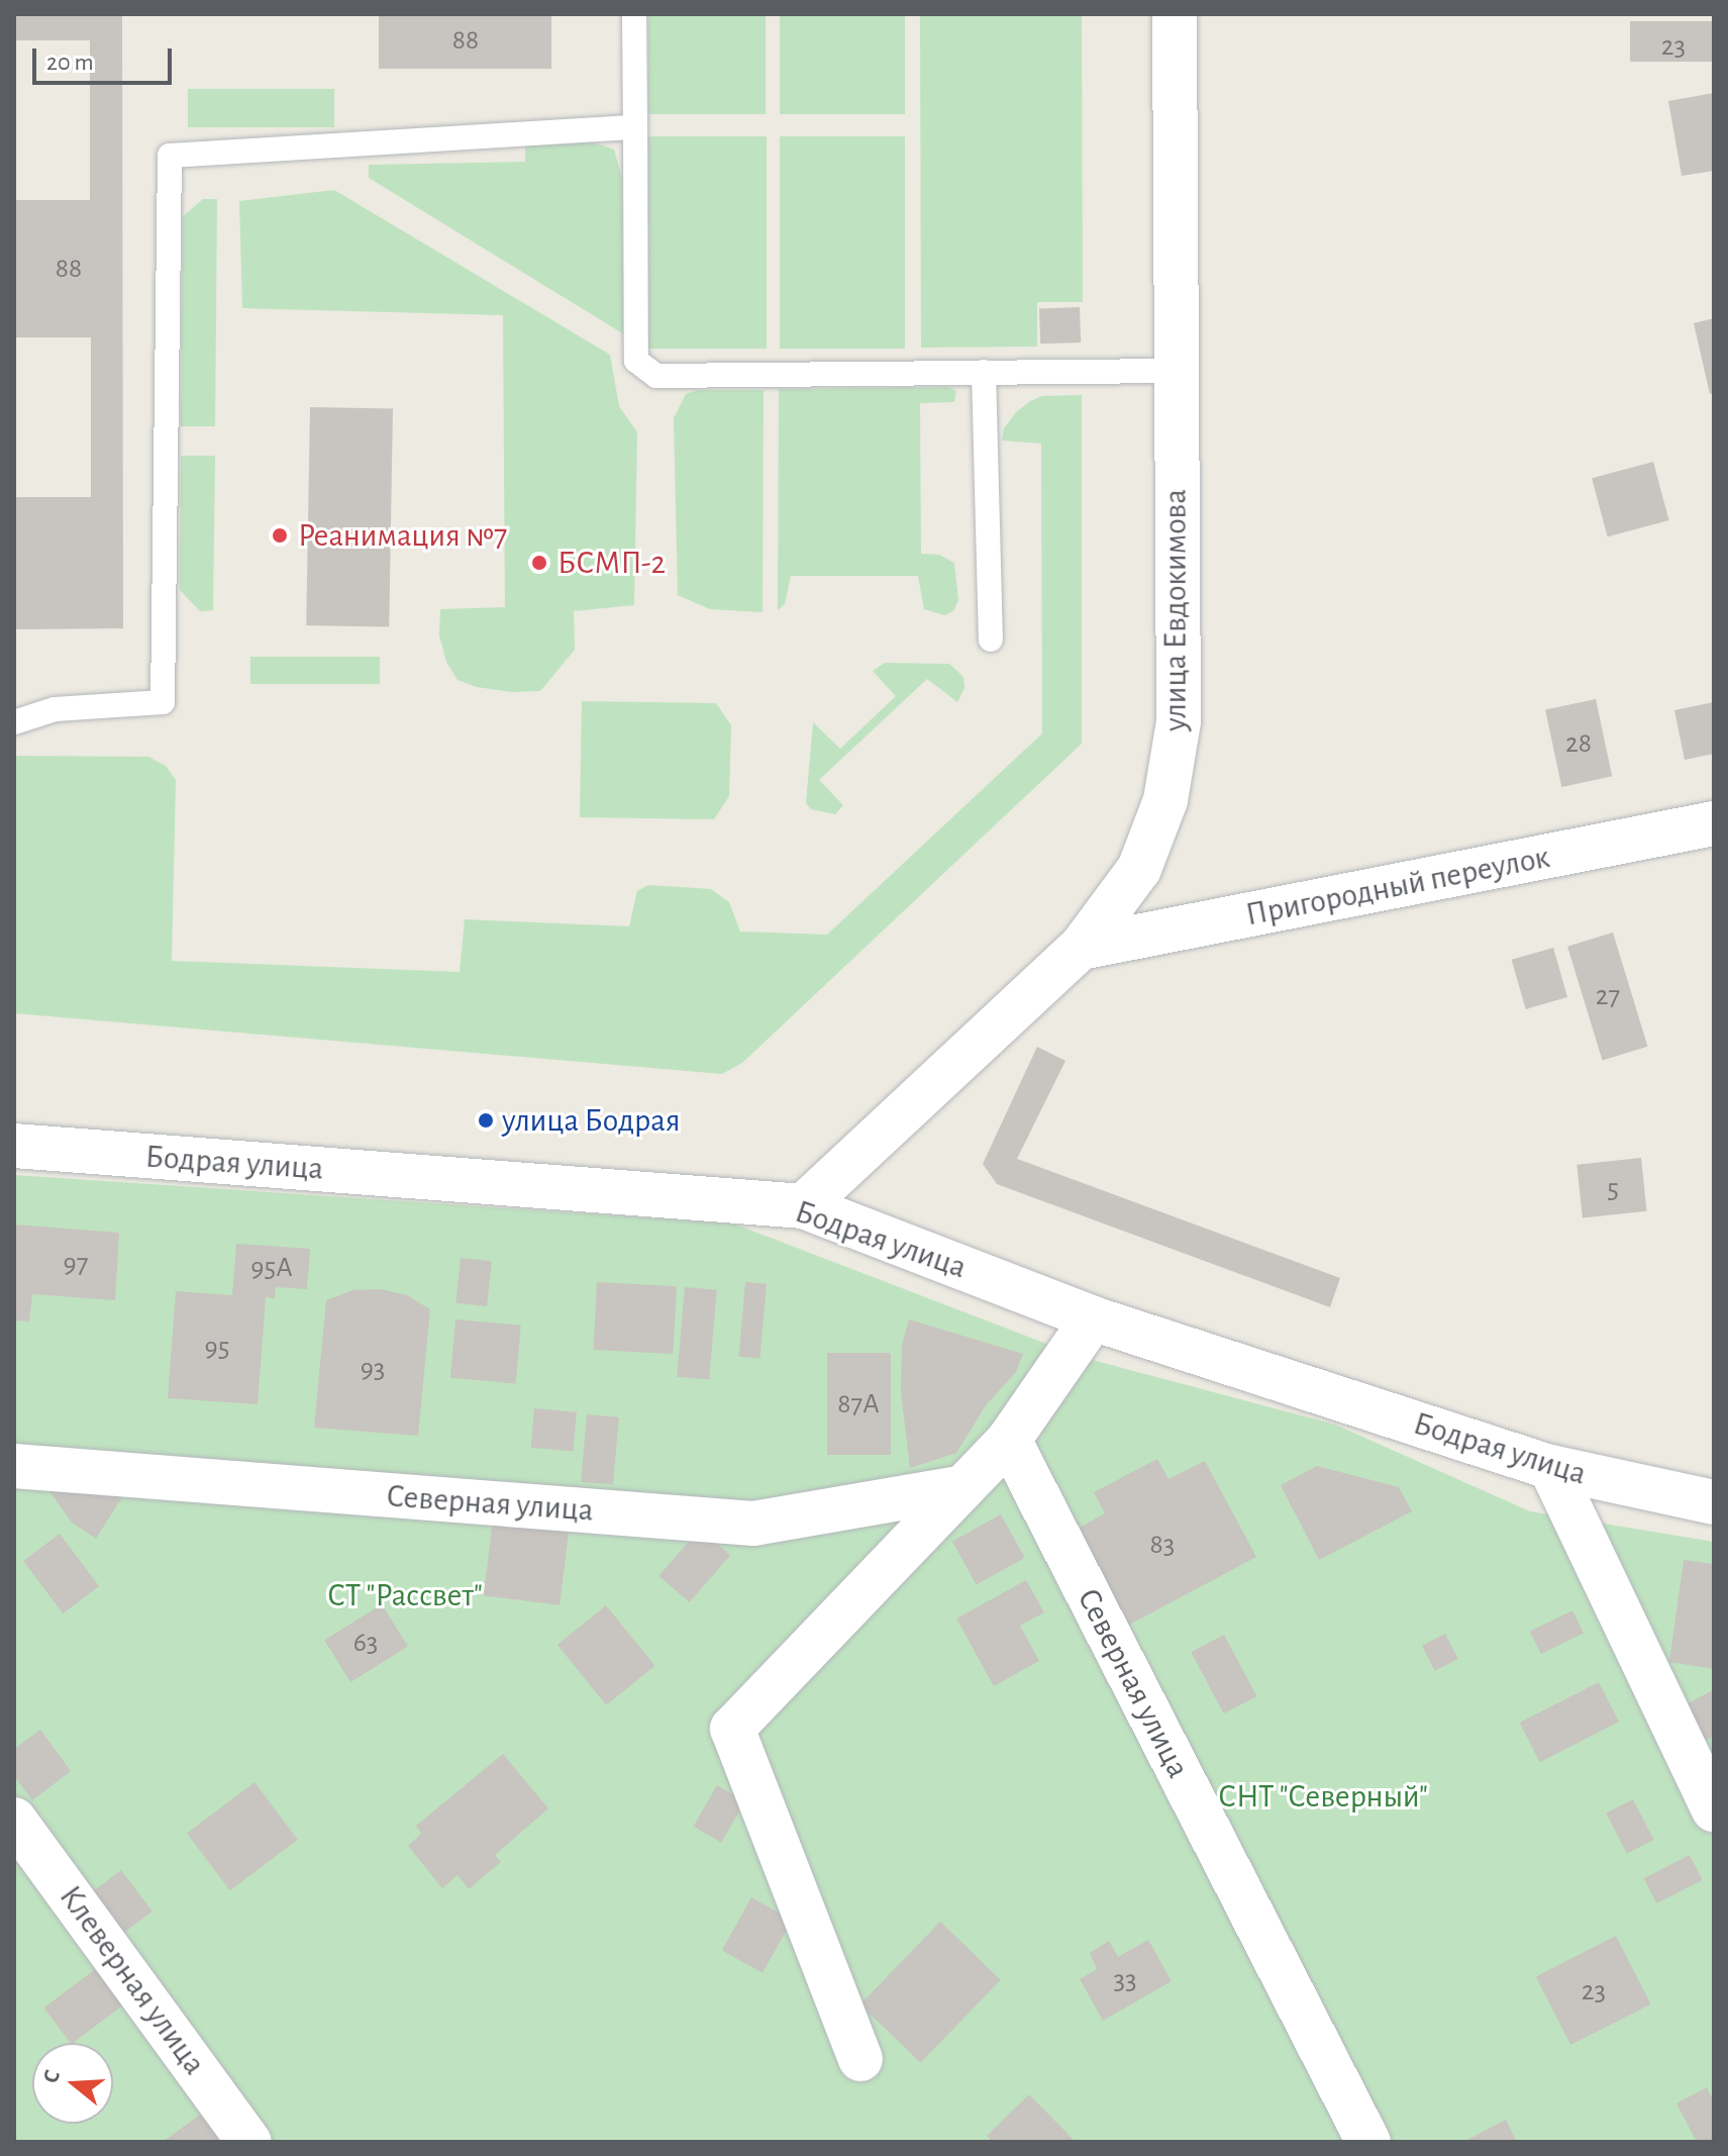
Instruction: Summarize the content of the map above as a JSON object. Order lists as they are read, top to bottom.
{
  "streets": {
    "street": [
      "улица Евдокимова",
      "Пригородный переулок",
      "Бодрая улица",
      "Северная улица",
      "Клеверная улица"
    ]
  },
  "crossings": [
    ["улица Евдокимова", "Пригородный переулок"],
    ["улица Евдокимова", "Бодрая улица"]
  ],
  "parks": ["СТ \"Рассвет\"", "СНТ \"Северный\""],
  "places": ["Реанимация №7", "БСМП-2", "улица Бодрая"],
  "house_numbers": [
    "88",
    "23",
    "88",
    "28",
    "27",
    "5",
    "97",
    "95А",
    "95",
    "93",
    "87А",
    "83",
    "63",
    "33",
    "23"
  ],
  "scale_bar": "20 m",
  "north": "left"
}
